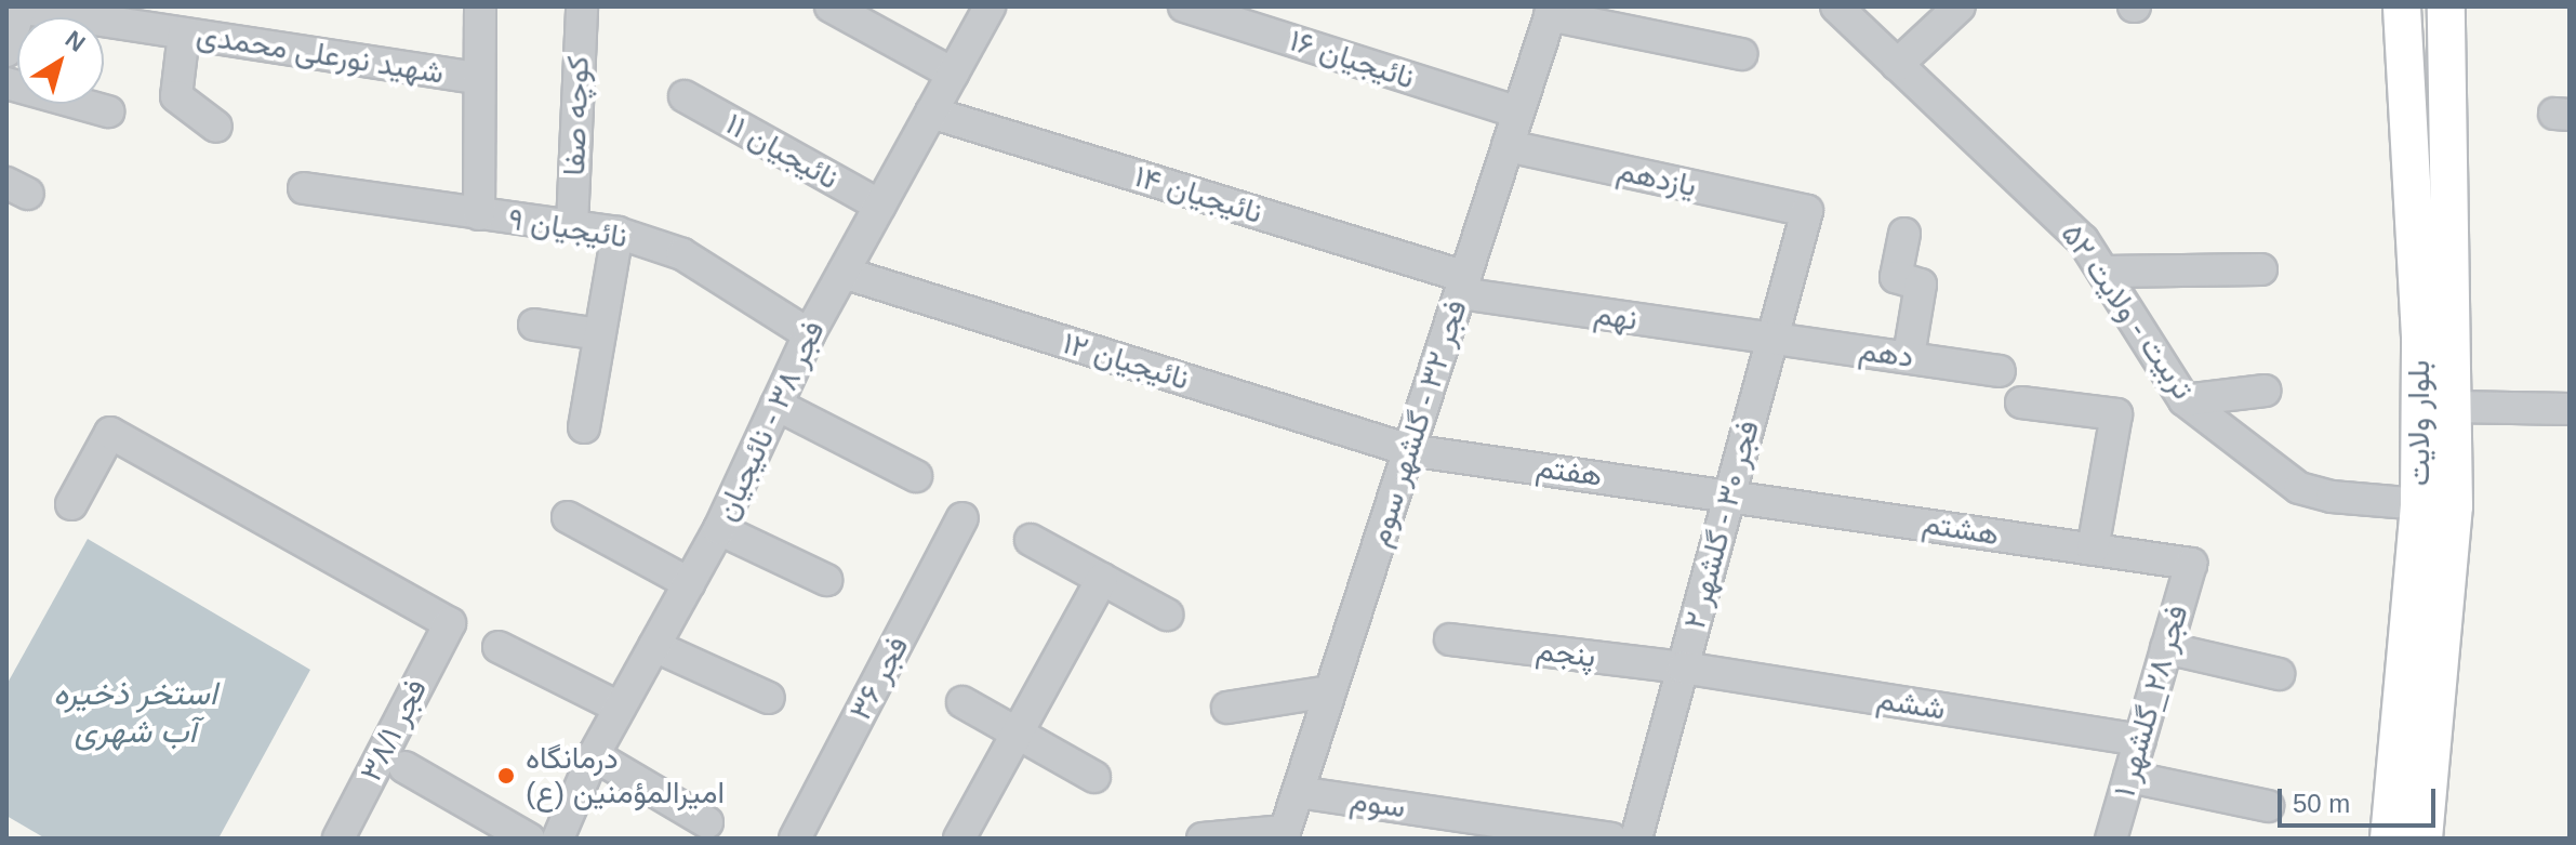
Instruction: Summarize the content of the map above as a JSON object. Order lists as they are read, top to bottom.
{
  "streets": {
    "main road": ["بلوار ولایت"],
    "street": [
      "شهید نورعلی محمدی",
      "نائیجیان ۱۶",
      "کوچه صفا",
      "نائیجیان ۱۱",
      "یازدهم",
      "نائیجیان ۱۴",
      "نائیجیان ۹",
      "تربیت - ولایت ۵۲",
      "نهم",
      "دهم",
      "نائیجیان ۱۲",
      "فجر ۳۸ - نائیجیان",
      "فجر ۳۲ - گلشهر سوم",
      "هفتم",
      "فجر ۳۰ - گلشهر ۲",
      "هشتم",
      "پنجم",
      "فجر ۳۶",
      "فجر ۲۸_گلشهر ۱",
      "ششم",
      "فجر ۳۸/۱",
      "سوم"
    ]
  },
  "crossings": [
    ["نائیجیان ۱۶", "فجر ۳۲ - گلشهر سوم"],
    ["کوچه صفا", "نائیجیان ۹"],
    ["نائیجیان ۱۱", "فجر ۳۸ - نائیجیان"],
    ["یازدهم", "فجر ۳۲ - گلشهر سوم"],
    ["یازدهم", "فجر ۳۰ - گلشهر ۲"],
    ["نائیجیان ۱۴", "نهم"],
    ["نائیجیان ۱۴", "فجر ۳۸ - نائیجیان"],
    ["نائیجیان ۱۴", "فجر ۳۲ - گلشهر سوم"],
    ["نائیجیان ۹", "فجر ۳۸ - نائیجیان"],
    ["تربیت - ولایت ۵۲", "بلوار ولایت"],
    ["نهم", "دهم"],
    ["نهم", "فجر ۳۲ - گلشهر سوم"],
    ["نهم", "فجر ۳۰ - گلشهر ۲"],
    ["دهم", "فجر ۳۰ - گلشهر ۲"],
    ["نائیجیان ۱۲", "فجر ۳۸ - نائیجیان"],
    ["نائیجیان ۱۲", "فجر ۳۲ - گلشهر سوم"],
    ["نائیجیان ۱۲", "هفتم"],
    ["فجر ۳۲ - گلشهر سوم", "هفتم"],
    ["فجر ۳۲ - گلشهر سوم", "سوم"],
    ["هفتم", "فجر ۳۰ - گلشهر ۲"],
    ["هفتم", "هشتم"],
    ["فجر ۳۰ - گلشهر ۲", "هشتم"],
    ["فجر ۳۰ - گلشهر ۲", "پنجم"],
    ["فجر ۳۰ - گلشهر ۲", "ششم"],
    ["هشتم", "فجر ۲۸_گلشهر ۱"],
    ["پنجم", "ششم"],
    ["فجر ۲۸_گلشهر ۱", "ششم"]
  ],
  "water": ["استخر ذخیره آب شهری"],
  "places": ["درمانگاه امیرالمؤمنین (ع)"],
  "scale_bar": "50 m",
  "north": "top right"
}
